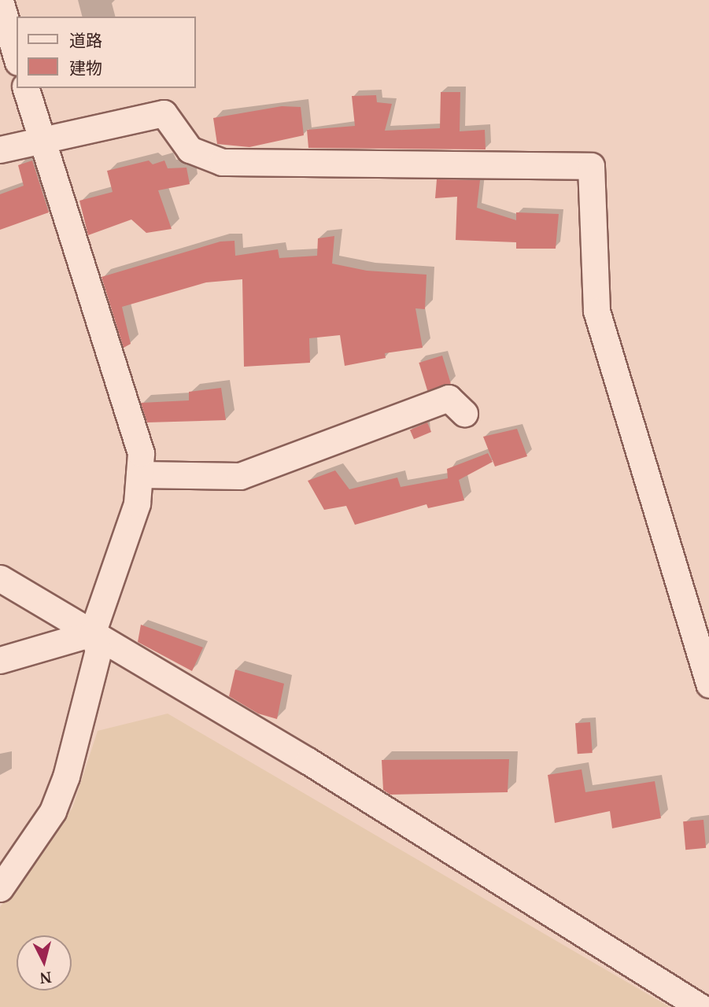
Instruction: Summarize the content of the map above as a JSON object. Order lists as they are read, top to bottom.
{
  "legend": ["道路", "建物"],
  "north": "bottom"
}
